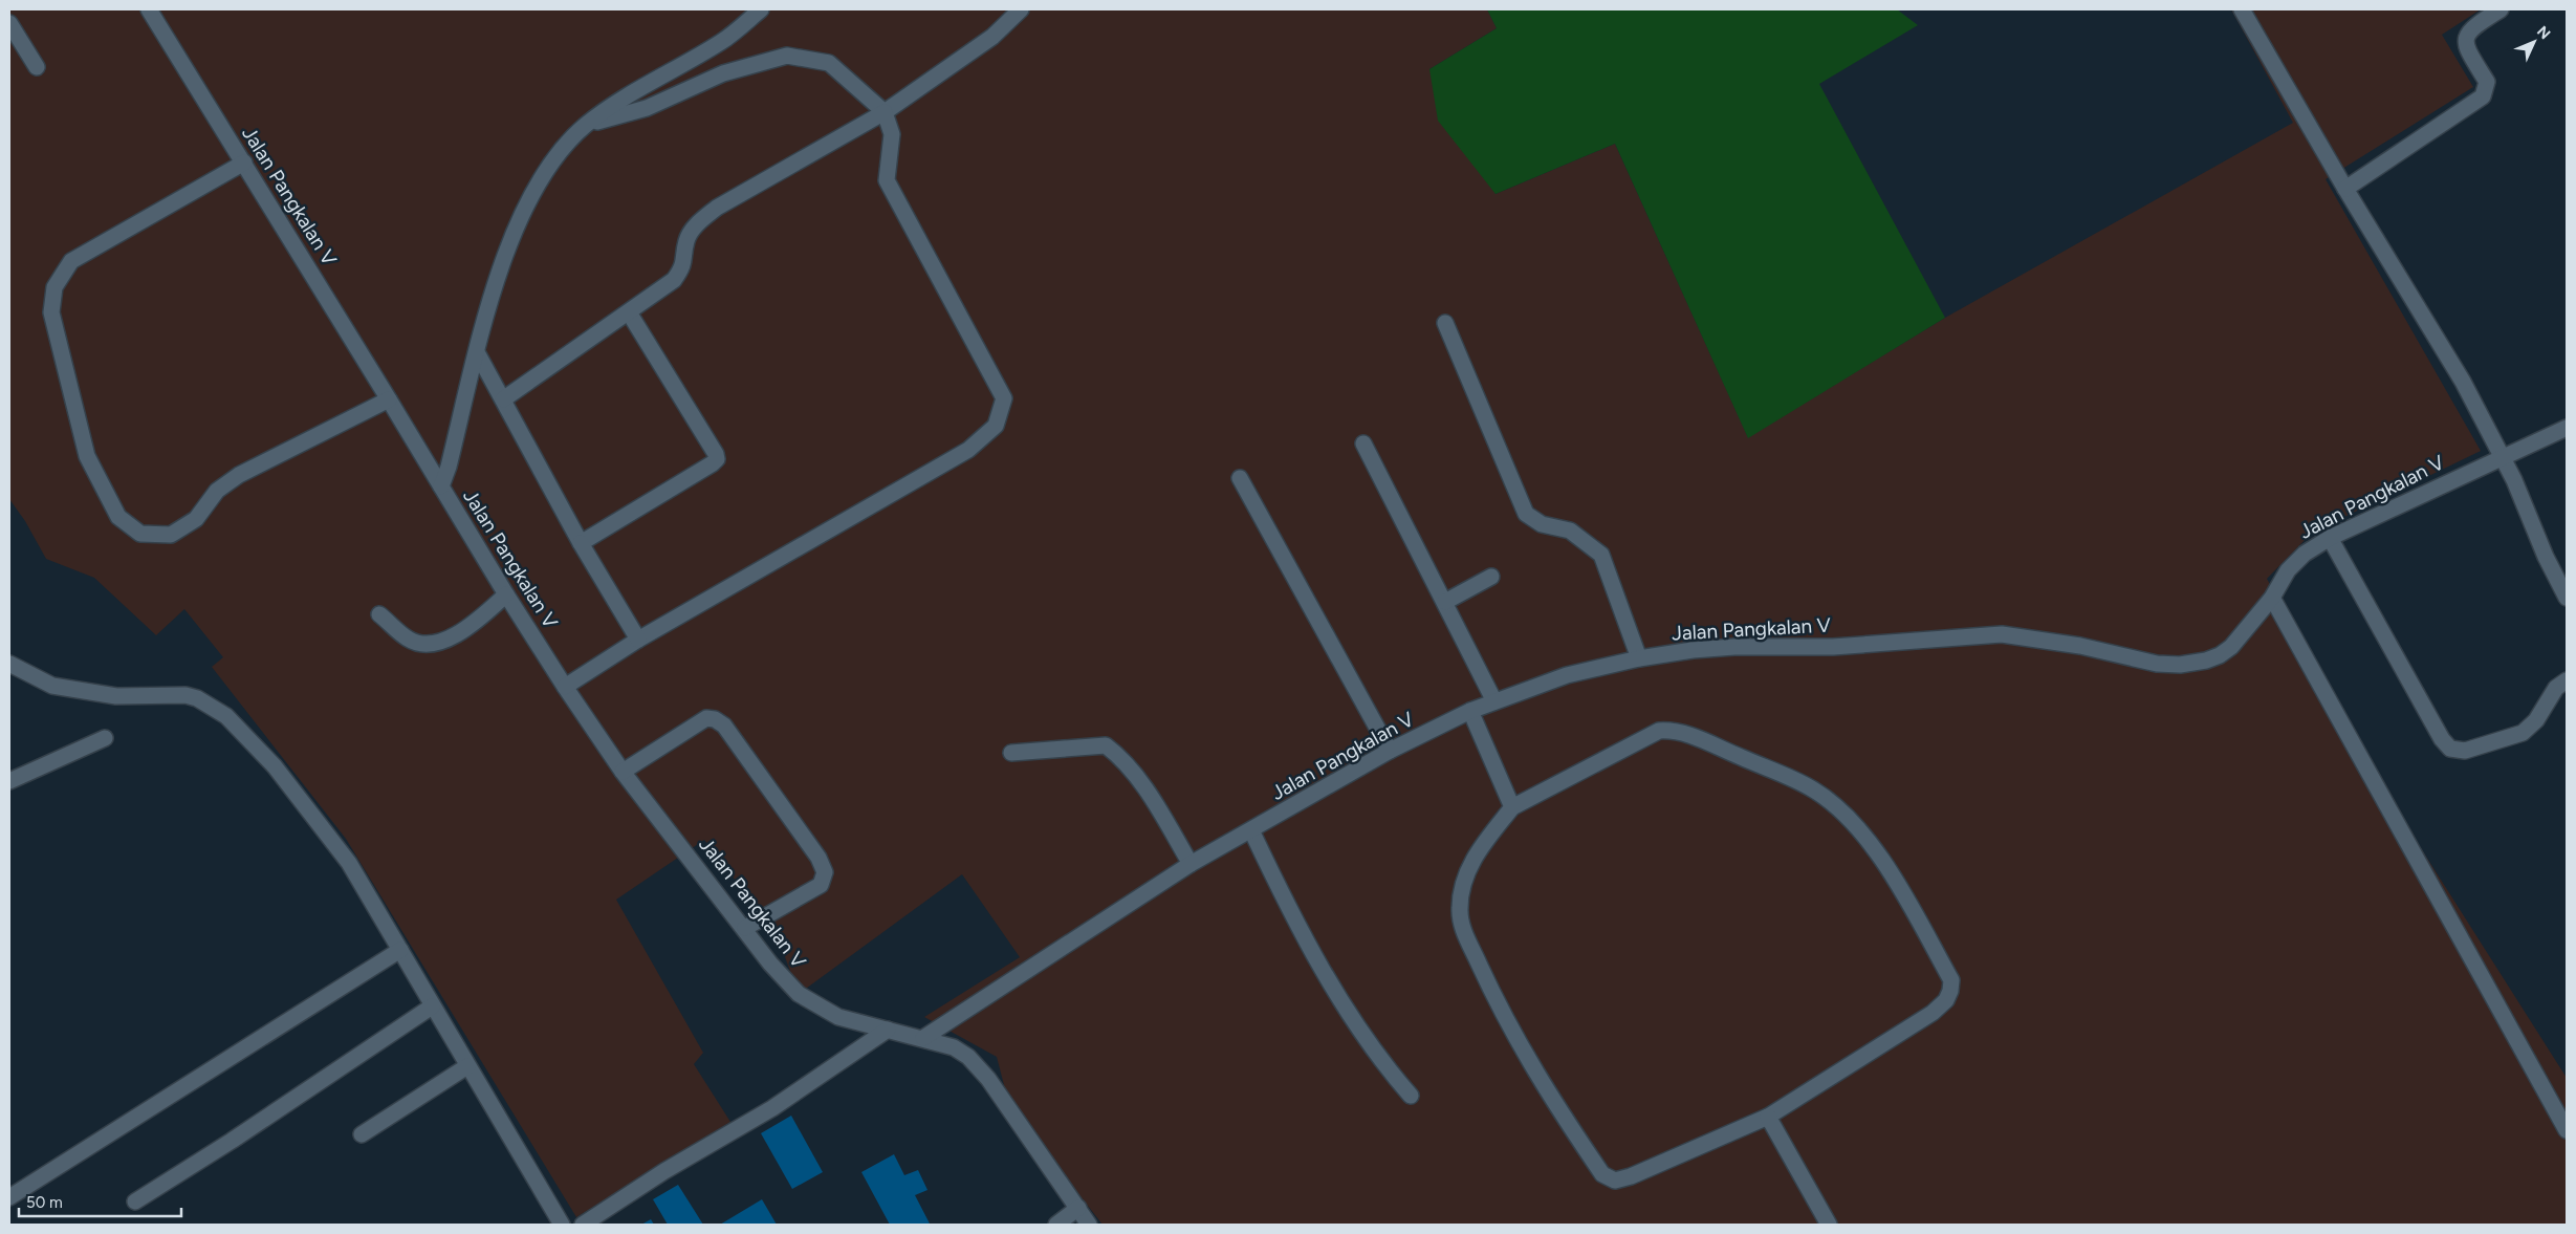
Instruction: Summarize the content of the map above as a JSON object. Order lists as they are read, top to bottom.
{
  "streets": {
    "street": ["Jalan Pangkalan V"]
  },
  "scale_bar": "50 m",
  "north": "top right"
}
